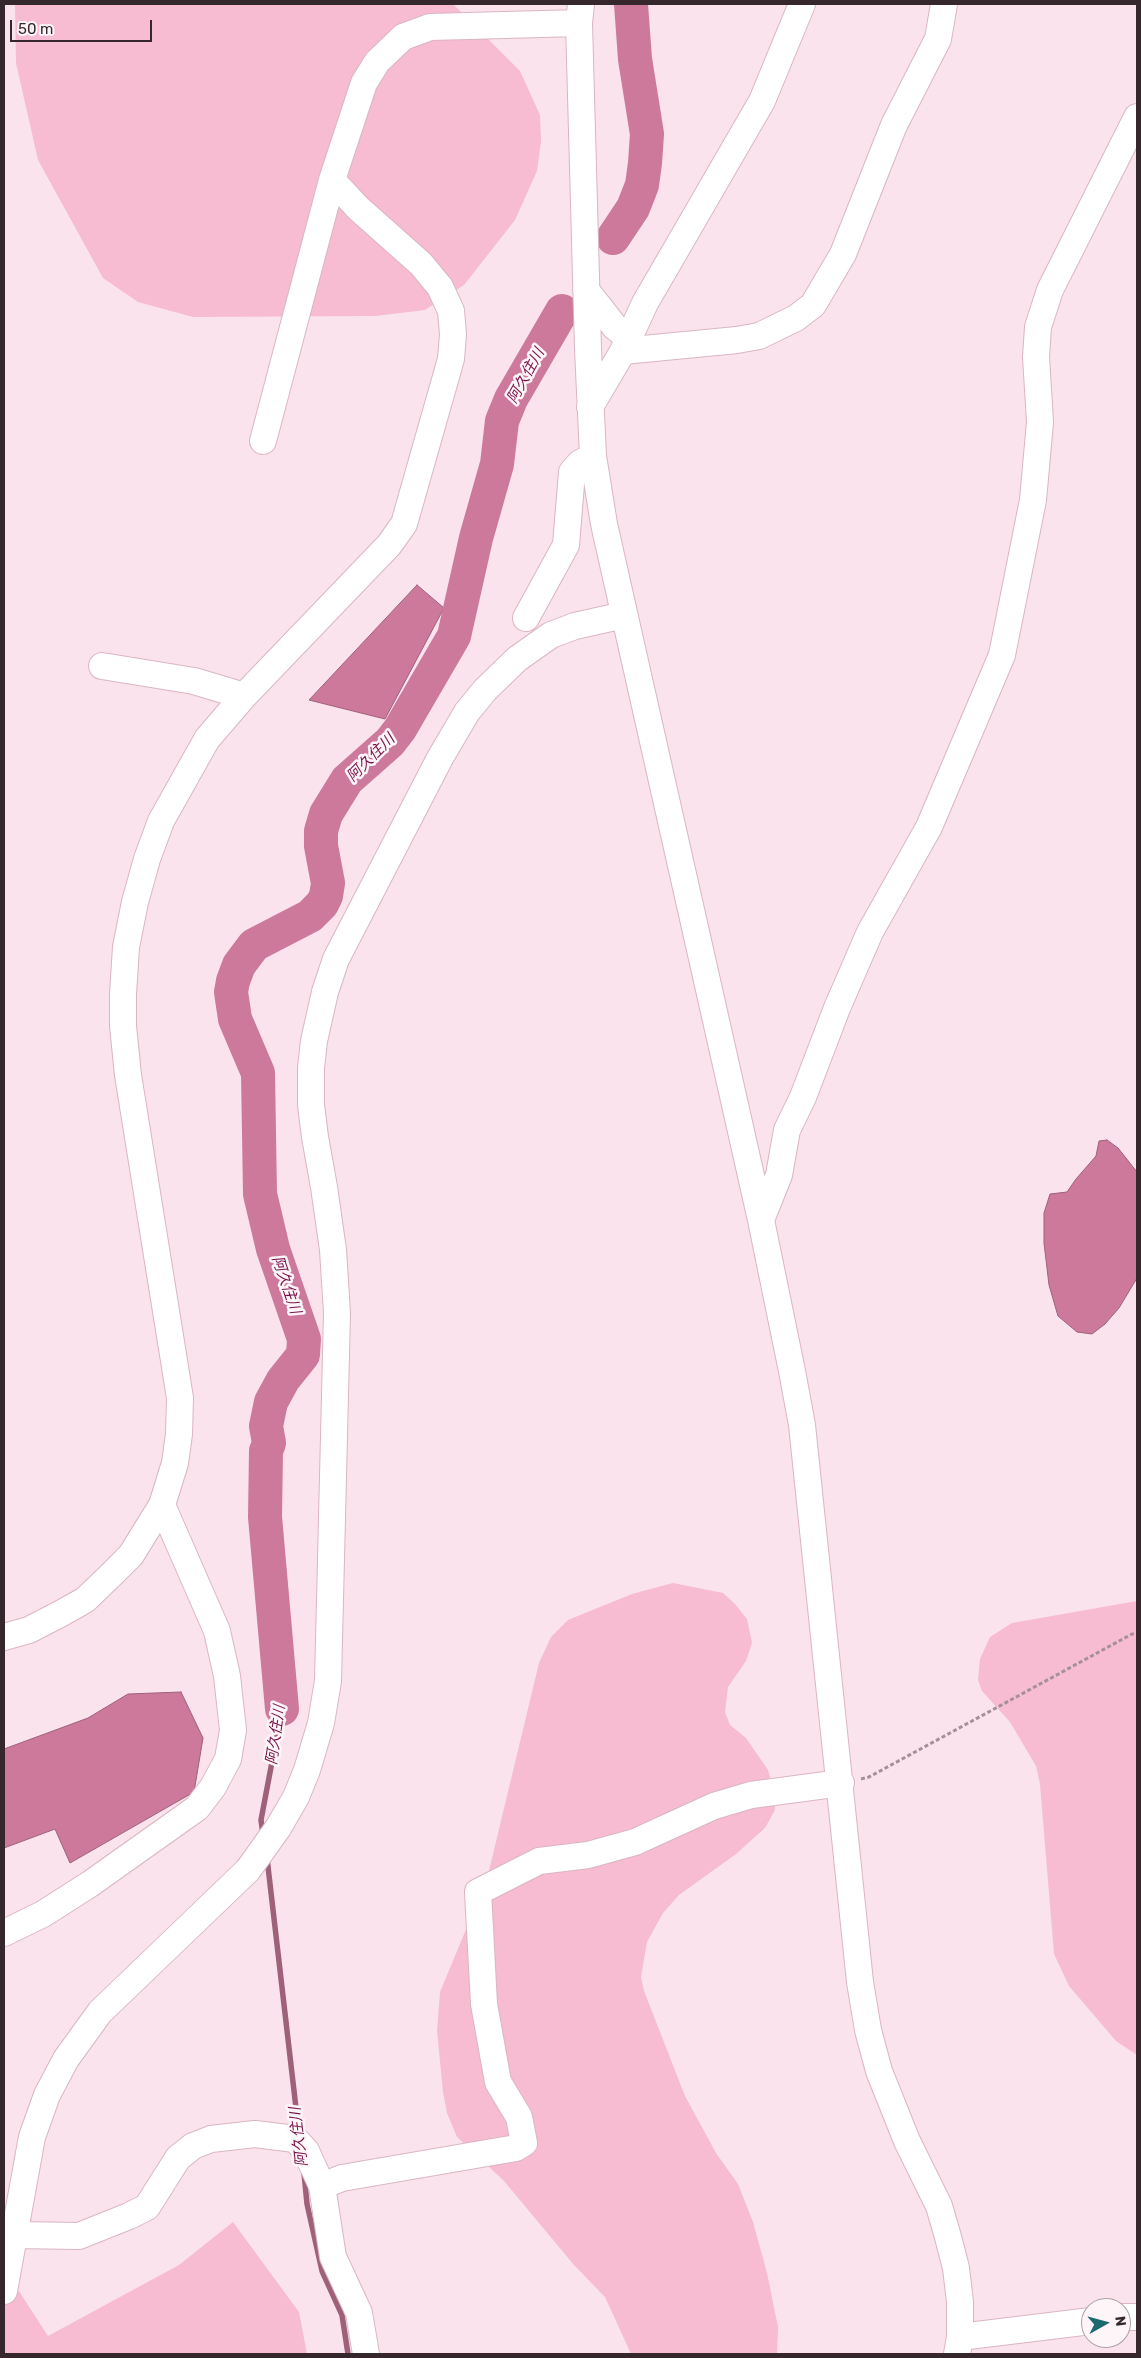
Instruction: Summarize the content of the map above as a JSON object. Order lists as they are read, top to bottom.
{
  "water": ["阿久住川"],
  "scale_bar": "50 m",
  "north": "right"
}
